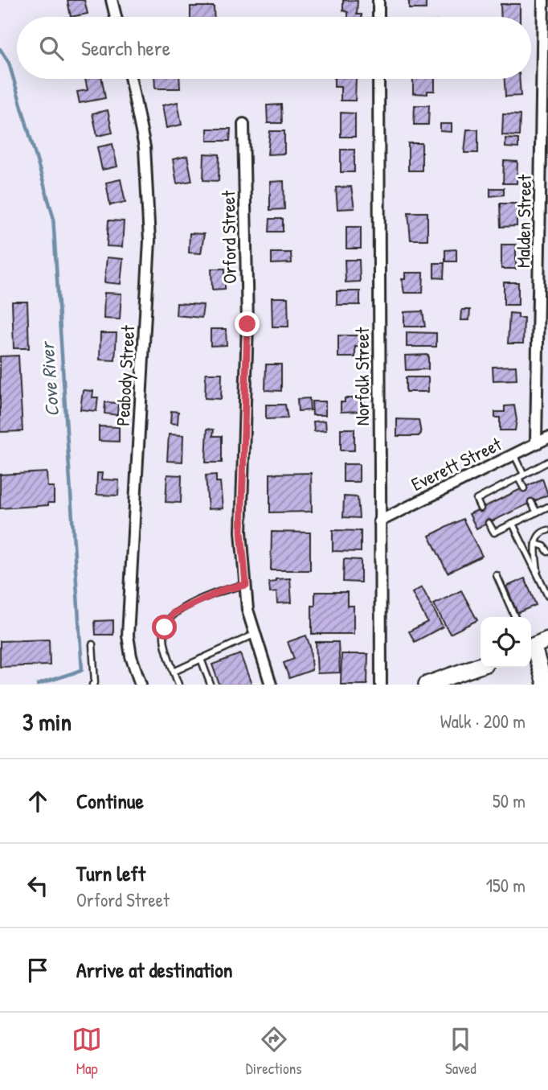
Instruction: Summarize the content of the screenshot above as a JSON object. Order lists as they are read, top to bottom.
{
  "streets": {
    "street": [
      "Malden Street",
      "Orford Street",
      "Peabody Street",
      "Norfolk Street",
      "Everett Street"
    ]
  },
  "crossings": [
    ["Malden Street", "Everett Street"],
    ["Norfolk Street", "Everett Street"]
  ],
  "water": ["Cove River"],
  "page": {
    "search": "Search here",
    "heading": ["3 min", "Walk · 200 m"],
    "list": [
      ["Continue", "50 m"],
      ["Turn left", "Orford Street", "150 m"],
      "Arrive at destination"
    ],
    "nav": ["Map", "Directions", "Saved"]
  }
}
